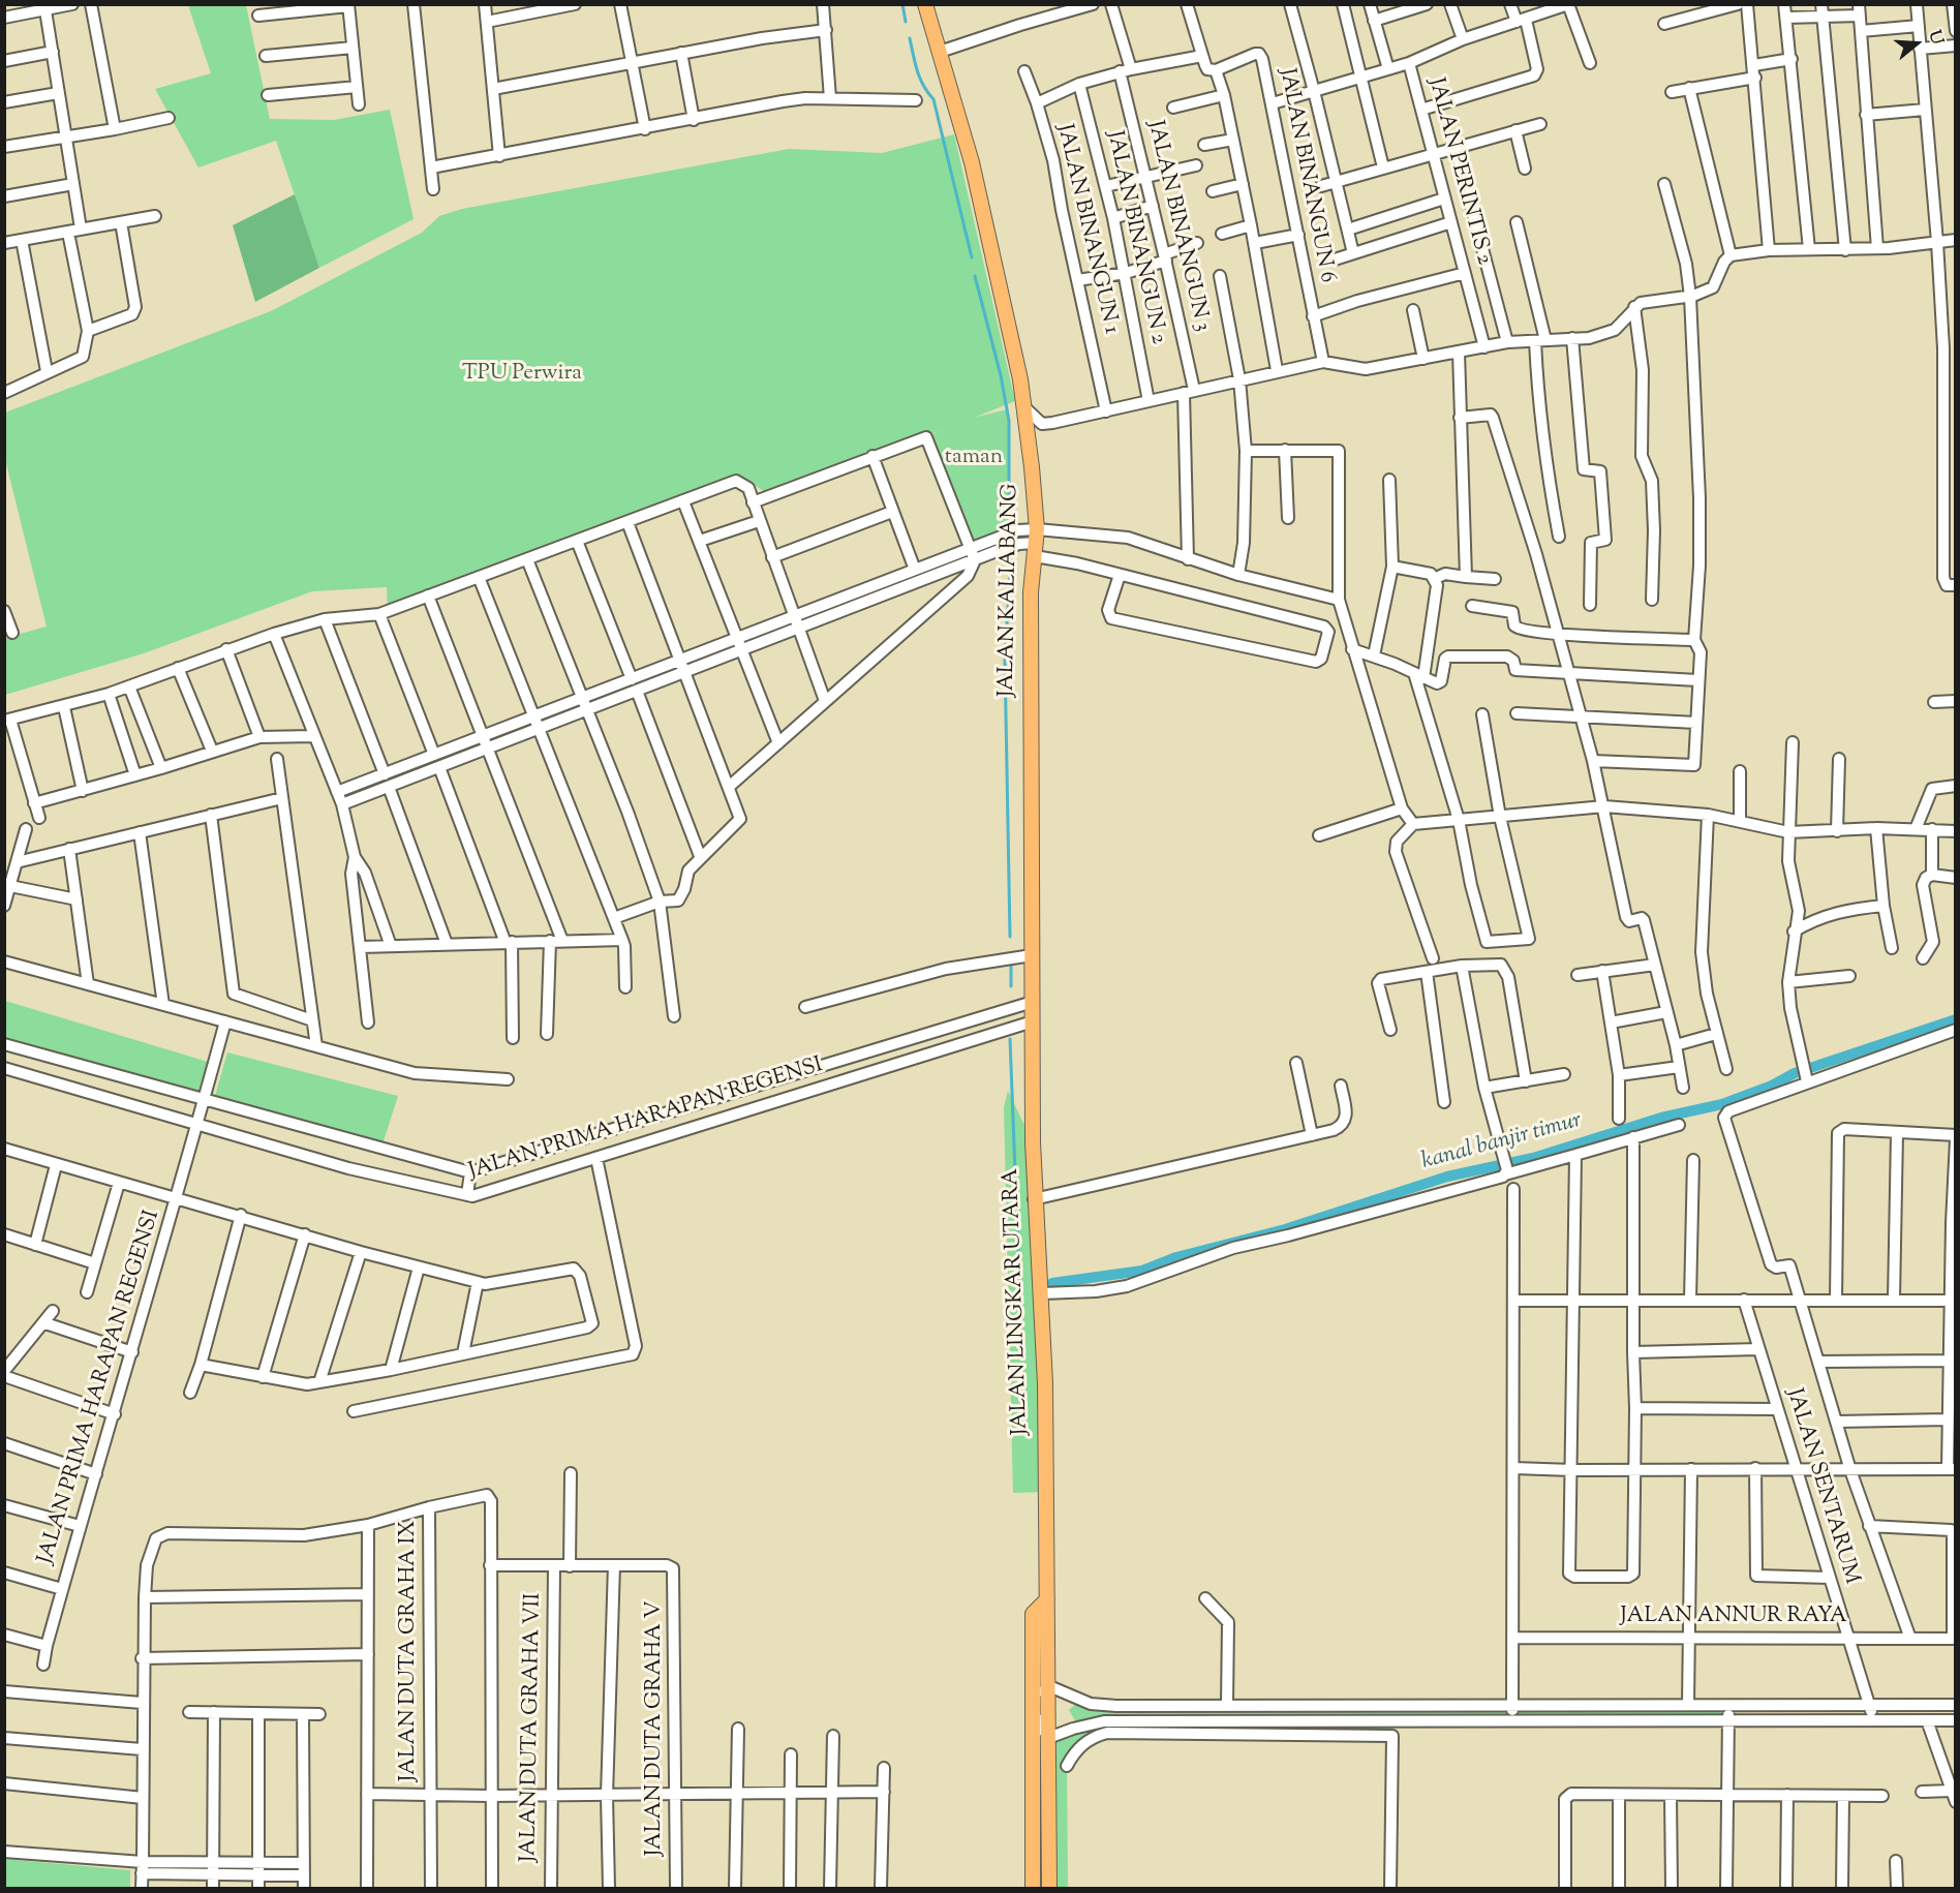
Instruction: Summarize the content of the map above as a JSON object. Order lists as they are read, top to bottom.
{
  "streets": {
    "main road": ["JALAN KALIABANG", "JALAN LINGKAR UTARA"],
    "street": [
      "JALAN PERINTIS 2",
      "JALAN BINANGUN 6",
      "JALAN BINANGUN 3",
      "JALAN BINANGUN 1",
      "JALAN BINANGUN 2",
      "JALAN PRIMA HARAPAN REGENSI",
      "JALAN SENTARUM",
      "JALAN ANNUR RAYA",
      "JALAN DUTA GRAHA IX",
      "JALAN DUTA GRAHA VII",
      "JALAN DUTA GRAHA V"
    ]
  },
  "crossings": [
    ["JALAN BINANGUN 3", "JALAN BINANGUN 1"],
    ["JALAN BINANGUN 1", "JALAN BINANGUN 2"],
    ["JALAN KALIABANG", "JALAN PRIMA HARAPAN REGENSI"],
    ["JALAN KALIABANG", "JALAN LINGKAR UTARA"],
    ["JALAN PRIMA HARAPAN REGENSI", "JALAN LINGKAR UTARA"],
    ["JALAN SENTARUM", "JALAN ANNUR RAYA"]
  ],
  "water": ["kanal banjir timur"],
  "parks": ["TPU Perwira", "taman"],
  "north": "right"
}
